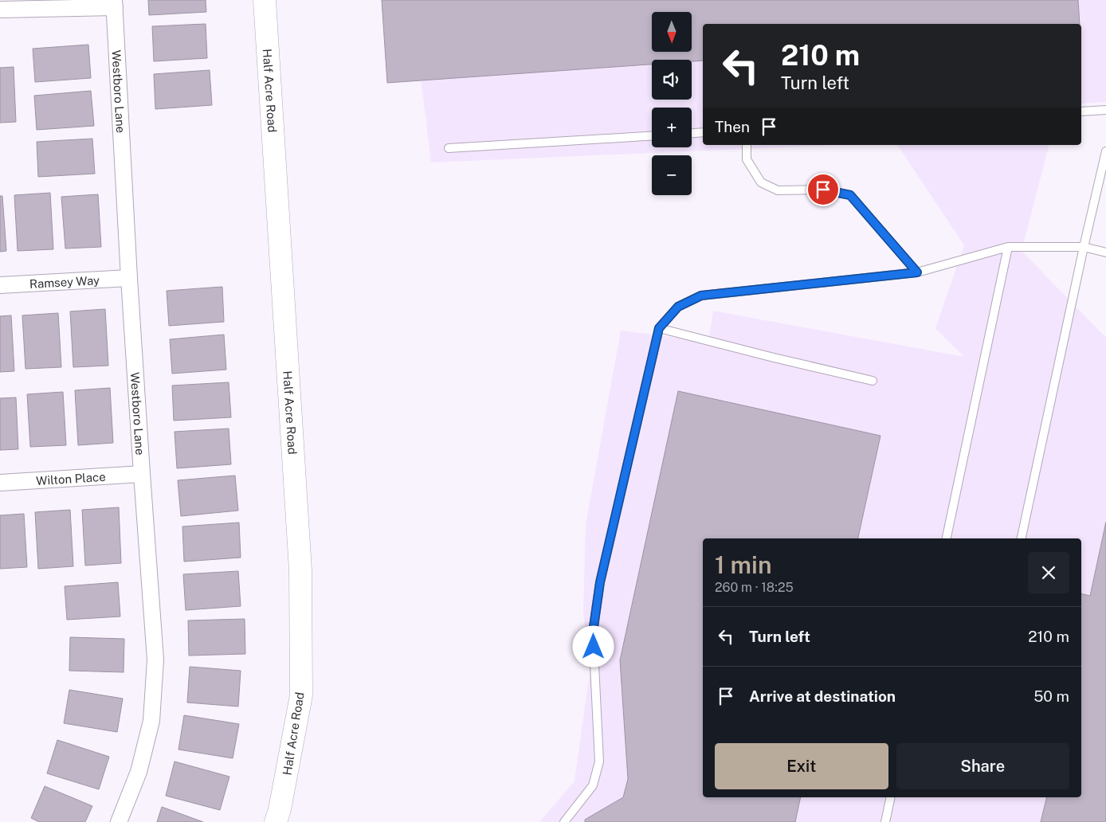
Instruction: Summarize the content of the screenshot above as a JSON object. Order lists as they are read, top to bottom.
{
  "streets": {
    "street": [
      "Half Acre Road",
      "Westboro Lane",
      "Ramsey Way",
      "Wilton Place"
    ]
  },
  "crossings": [
    ["Westboro Lane", "Ramsey Way"],
    ["Westboro Lane", "Wilton Place"]
  ],
  "north": "bottom",
  "page": {
    "map_buttons": ["+", "−"],
    "turn": ["210 m", "Turn left"],
    "then": "Then",
    "heading": ["1 min", "260 m · 18:25"],
    "list": [
      {
        "name": "Turn left",
        "value": "210 m"
      },
      {
        "name": "Arrive at destination",
        "value": "50 m"
      }
    ],
    "buttons": ["Exit", "Share"]
  }
}
